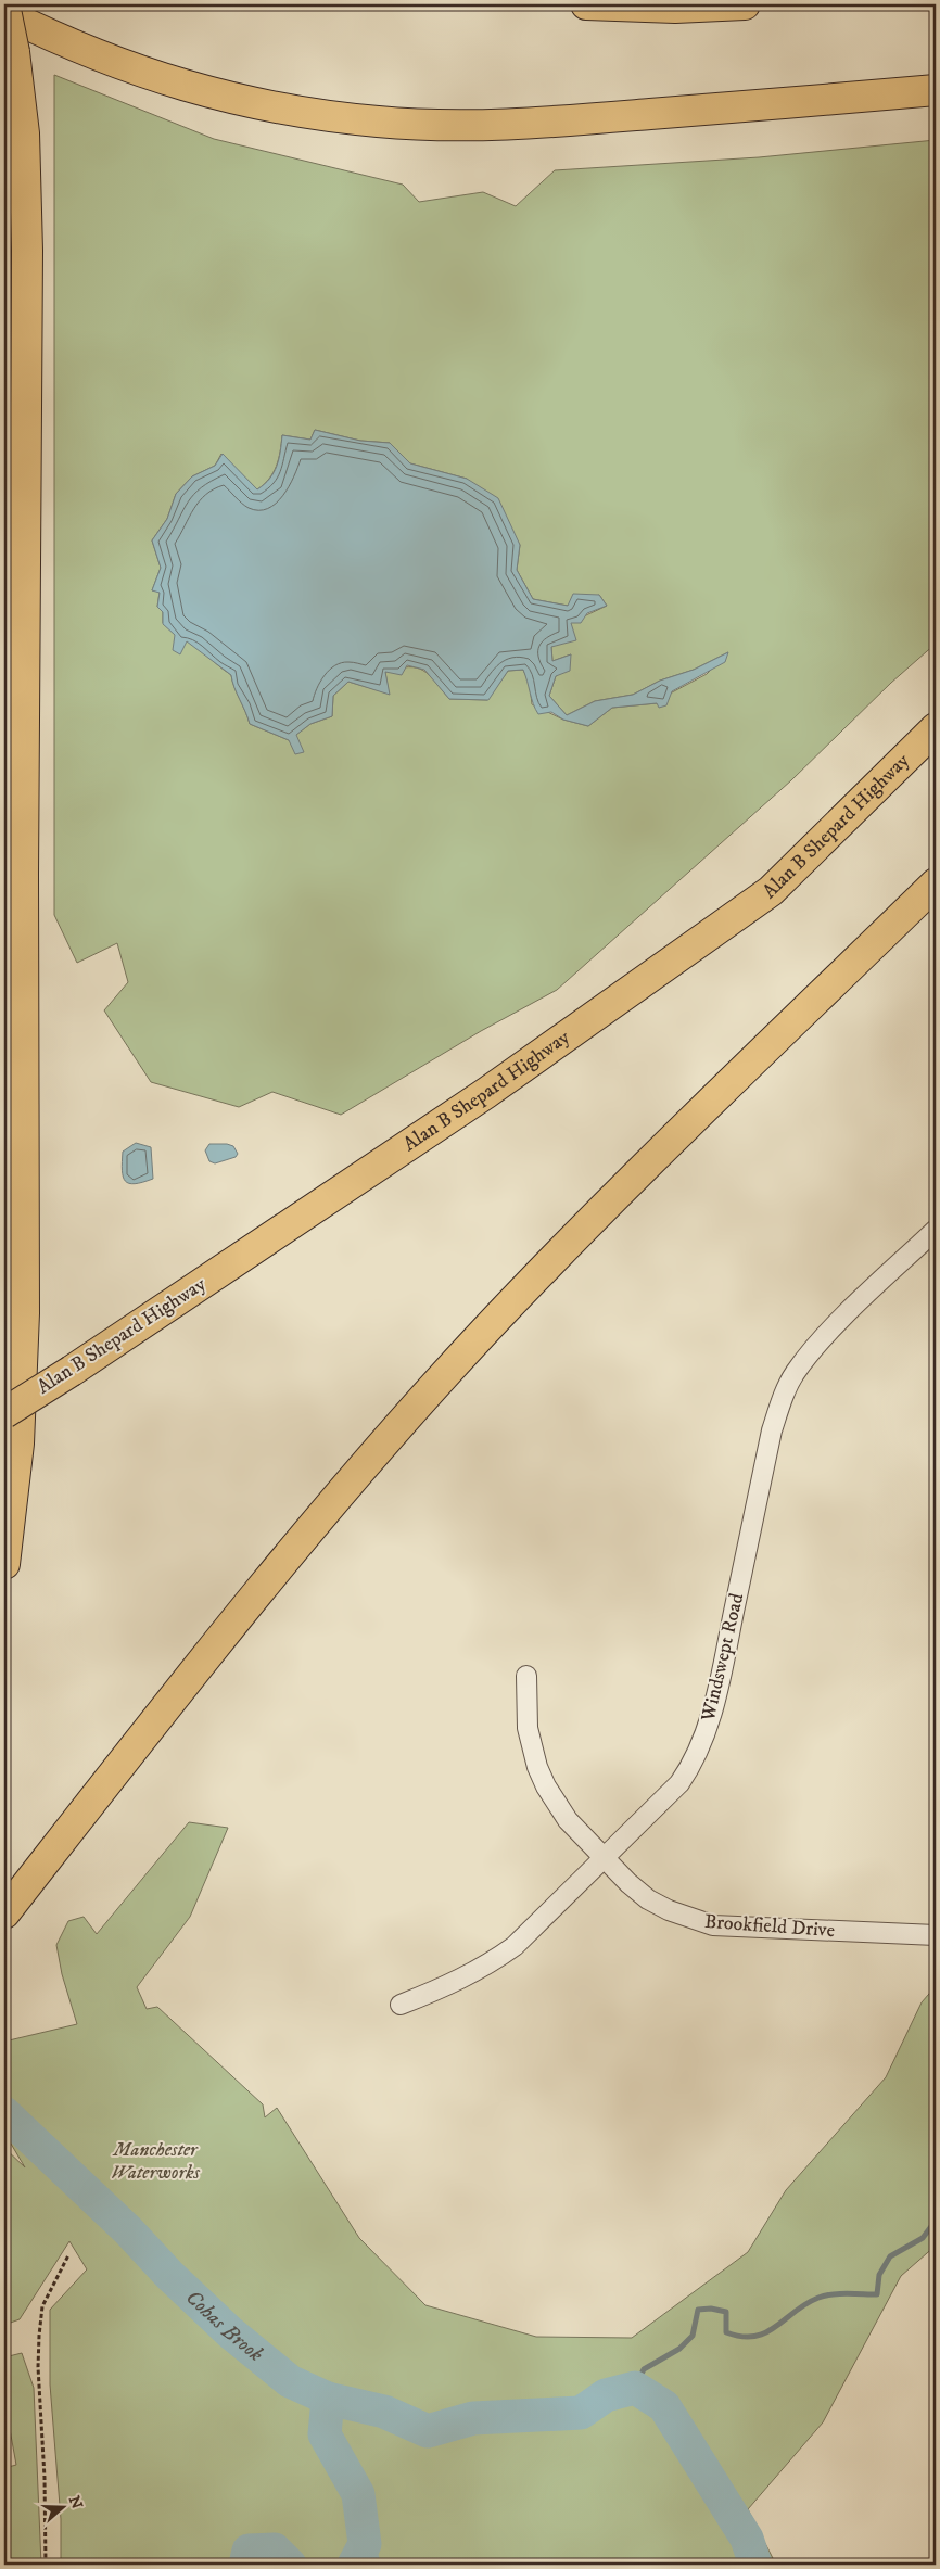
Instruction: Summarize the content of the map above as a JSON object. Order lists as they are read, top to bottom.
{
  "streets": {
    "highway": ["Alan B Shepard Highway"],
    "street": ["Windswept Road", "Brookfield Drive"]
  },
  "crossings": [
    ["Windswept Road", "Brookfield Drive"]
  ],
  "water": ["Cohas Brook"],
  "parks": ["Manchester Waterworks"],
  "north": "right"
}
